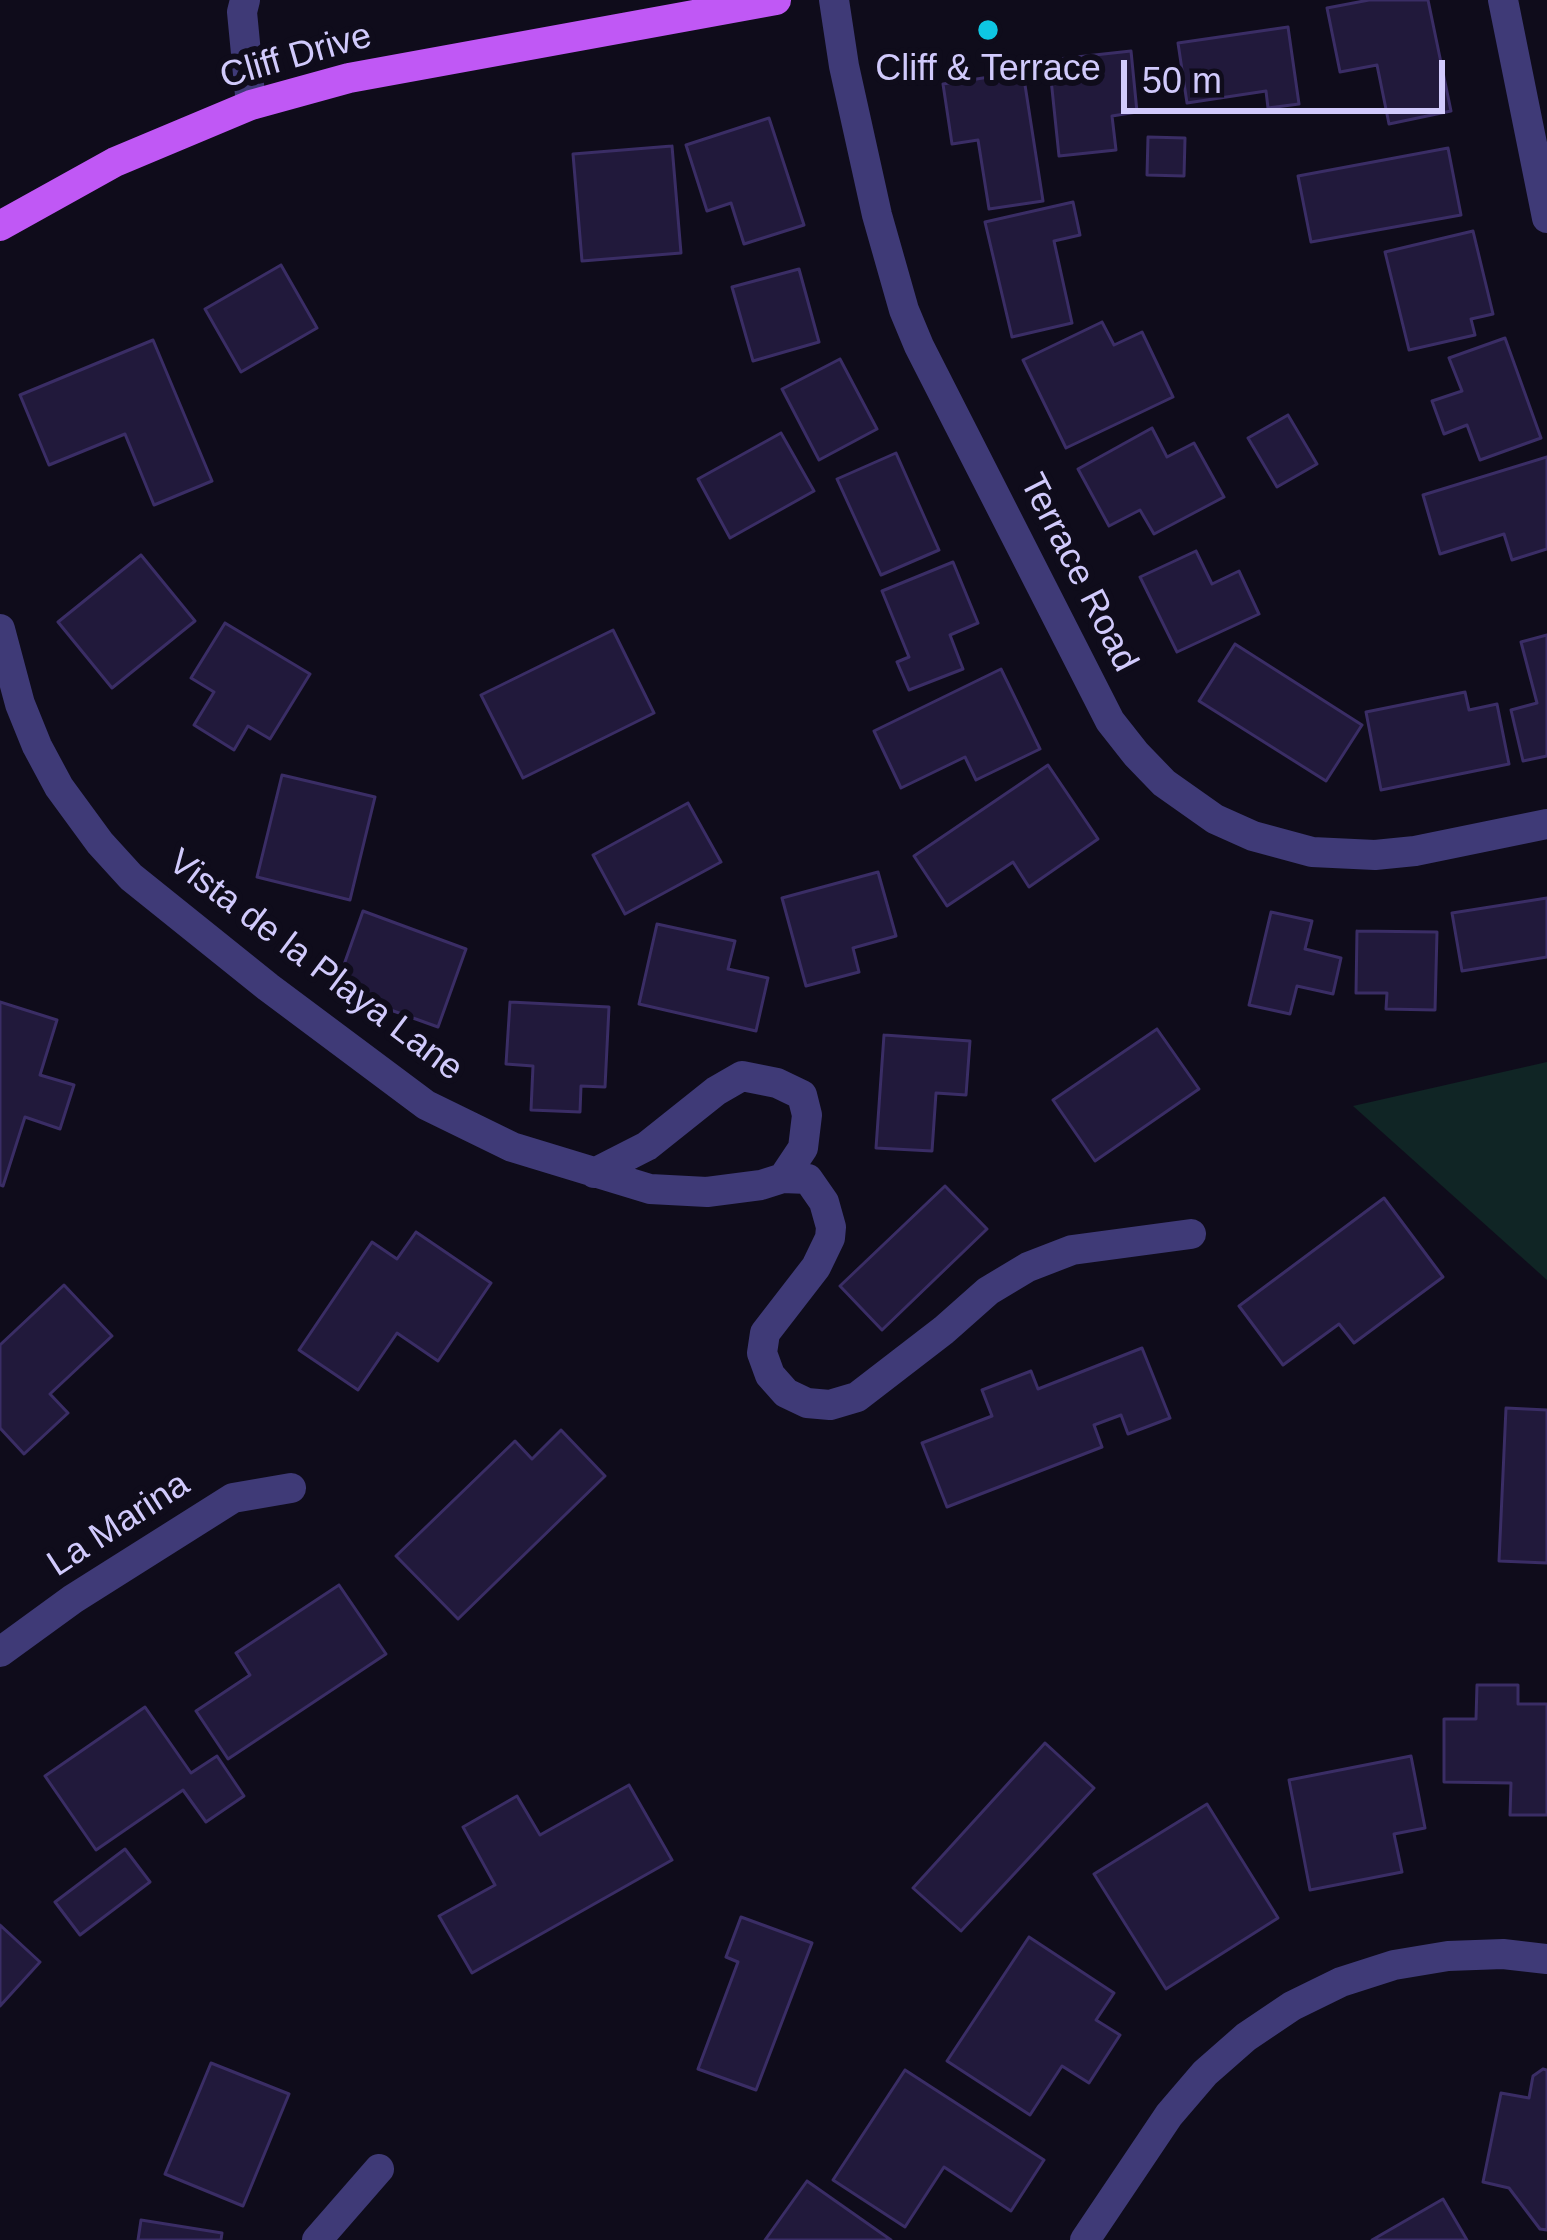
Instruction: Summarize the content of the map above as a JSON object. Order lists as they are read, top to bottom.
{
  "streets": {
    "main road": ["Cliff Drive"],
    "street": ["Terrace Road", "Vista de la Playa Lane", "La Marina"]
  },
  "places": ["Cliff & Terrace"],
  "scale_bar": "50 m"
}
